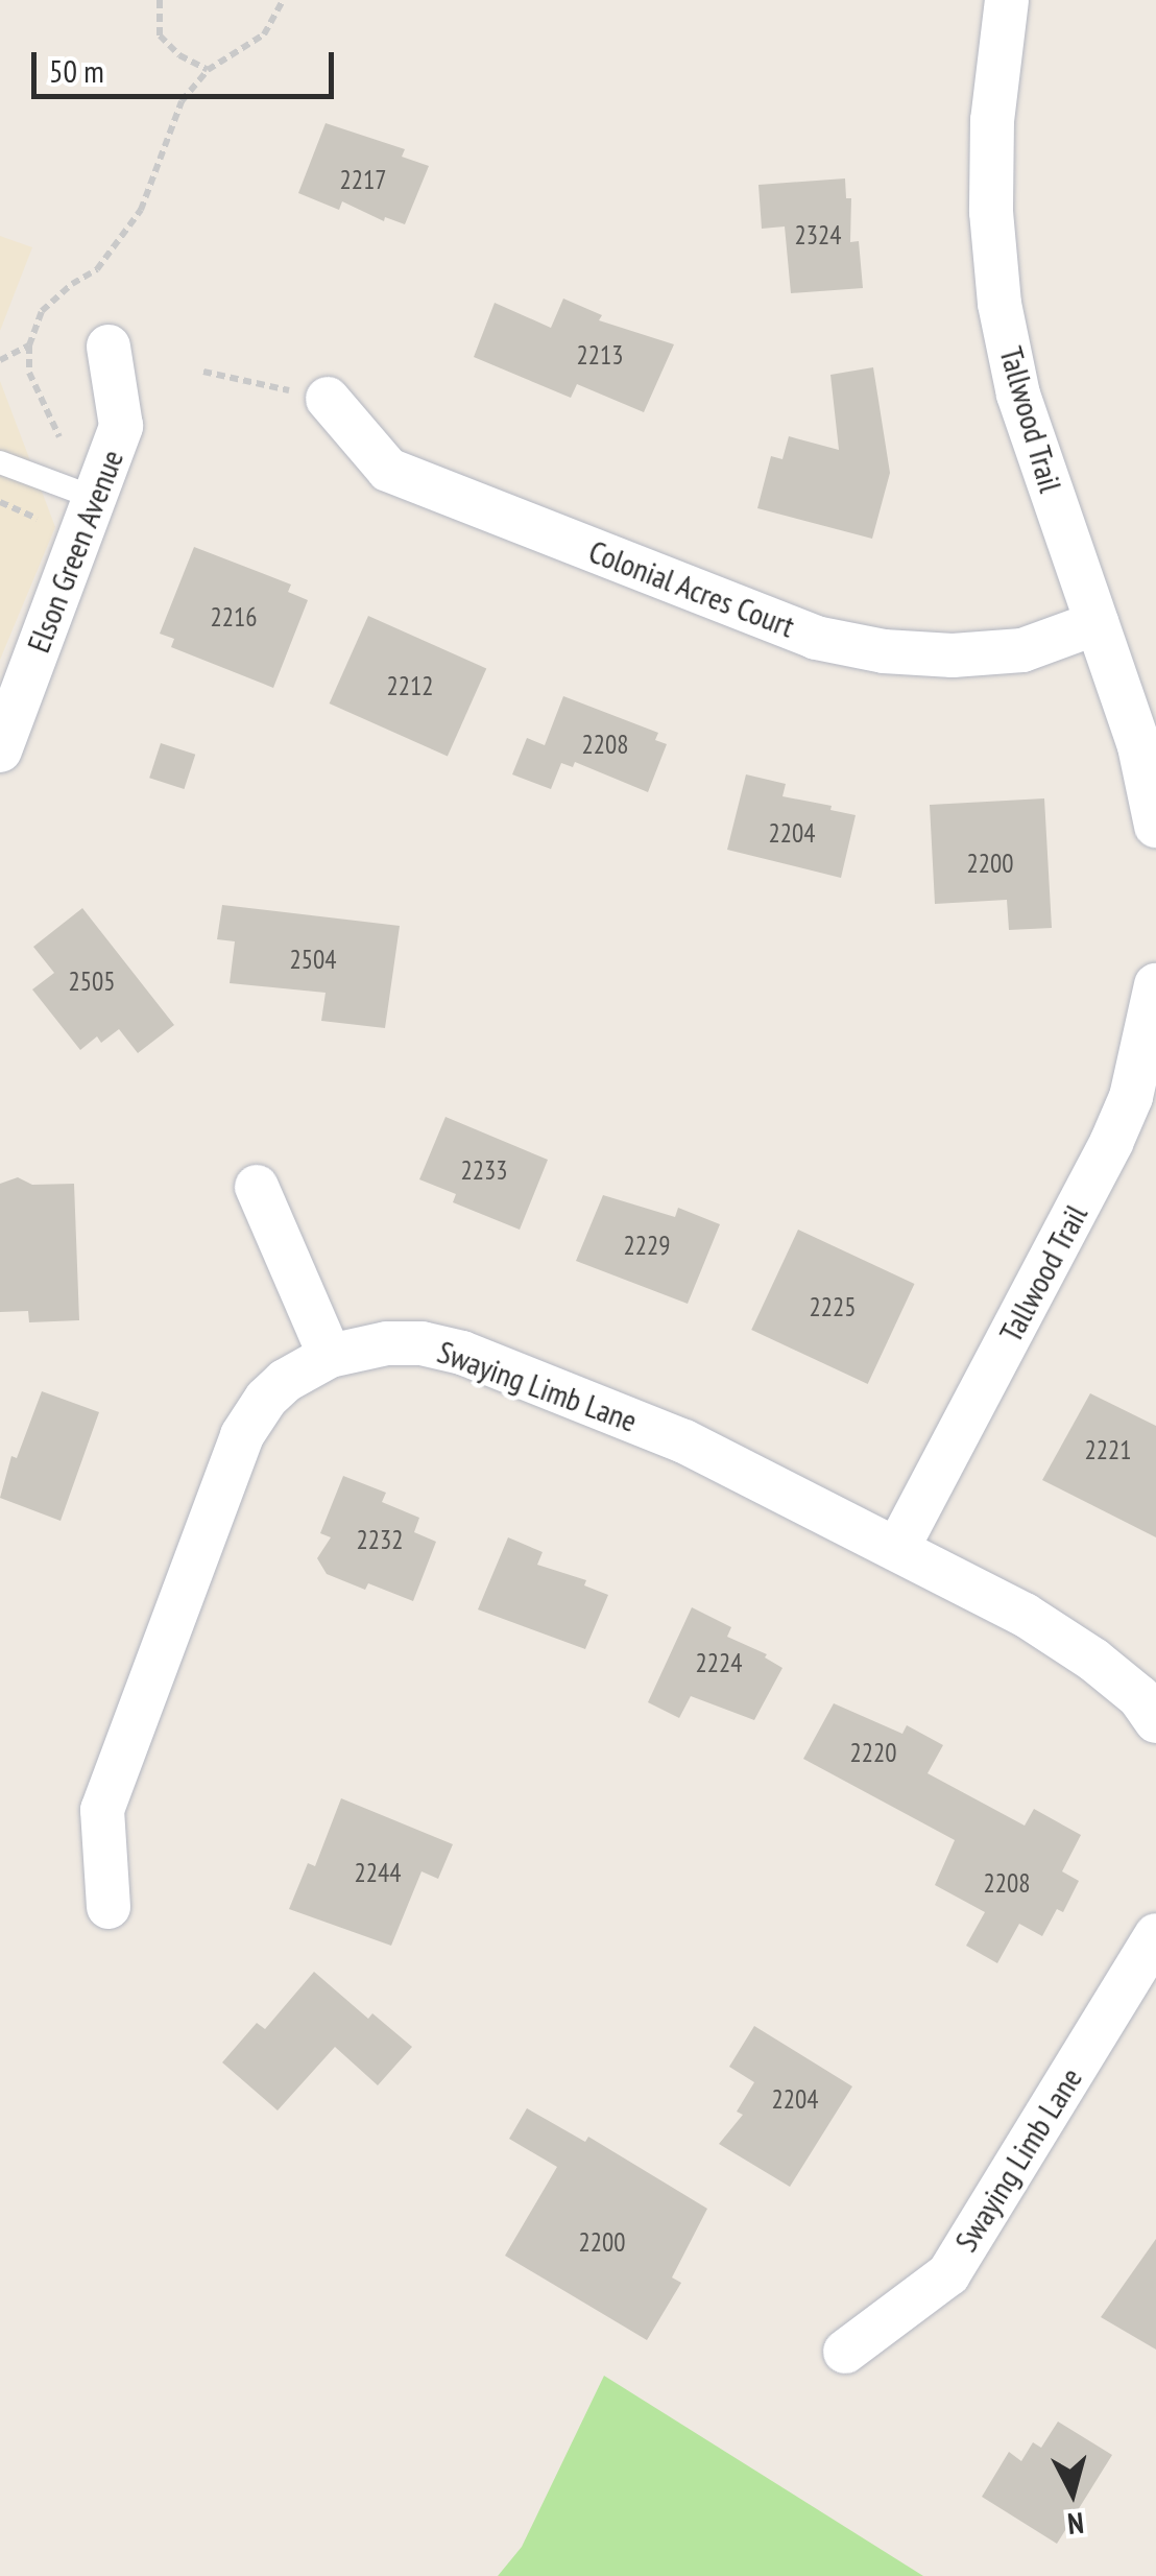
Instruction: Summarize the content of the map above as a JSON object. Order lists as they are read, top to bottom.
{
  "streets": {
    "street": [
      "Tallwood Trail",
      "Elson Green Avenue",
      "Colonial Acres Court",
      "Swaying Limb Lane"
    ]
  },
  "crossings": [
    ["Tallwood Trail", "Colonial Acres Court"],
    ["Tallwood Trail", "Swaying Limb Lane"]
  ],
  "house_numbers": [
    "2217",
    "2324",
    "2213",
    "2216",
    "2212",
    "2208",
    "2204",
    "2200",
    "2504",
    "2505",
    "2233",
    "2229",
    "2225",
    "2221",
    "2232",
    "2224",
    "2220",
    "2244",
    "2208",
    "2204",
    "2200"
  ],
  "scale_bar": "50 m",
  "north": "bottom"
}
